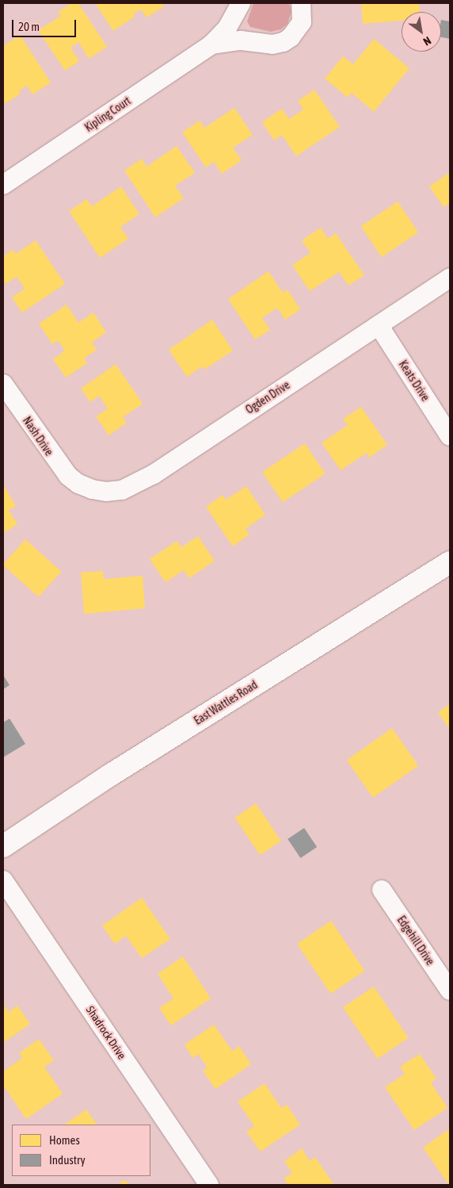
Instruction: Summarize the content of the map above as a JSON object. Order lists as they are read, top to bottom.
{
  "streets": {
    "main road": ["East Wattles Road"],
    "street": [
      "Kipling Court",
      "Keats Drive",
      "Ogden Drive",
      "Nash Drive",
      "Edgehill Drive",
      "Shadrock Drive"
    ]
  },
  "crossings": [
    ["Keats Drive", "Ogden Drive"],
    ["Ogden Drive", "Nash Drive"]
  ],
  "legend": ["Homes", "Industry"],
  "scale_bar": "20 m",
  "north": "bottom right"
}
